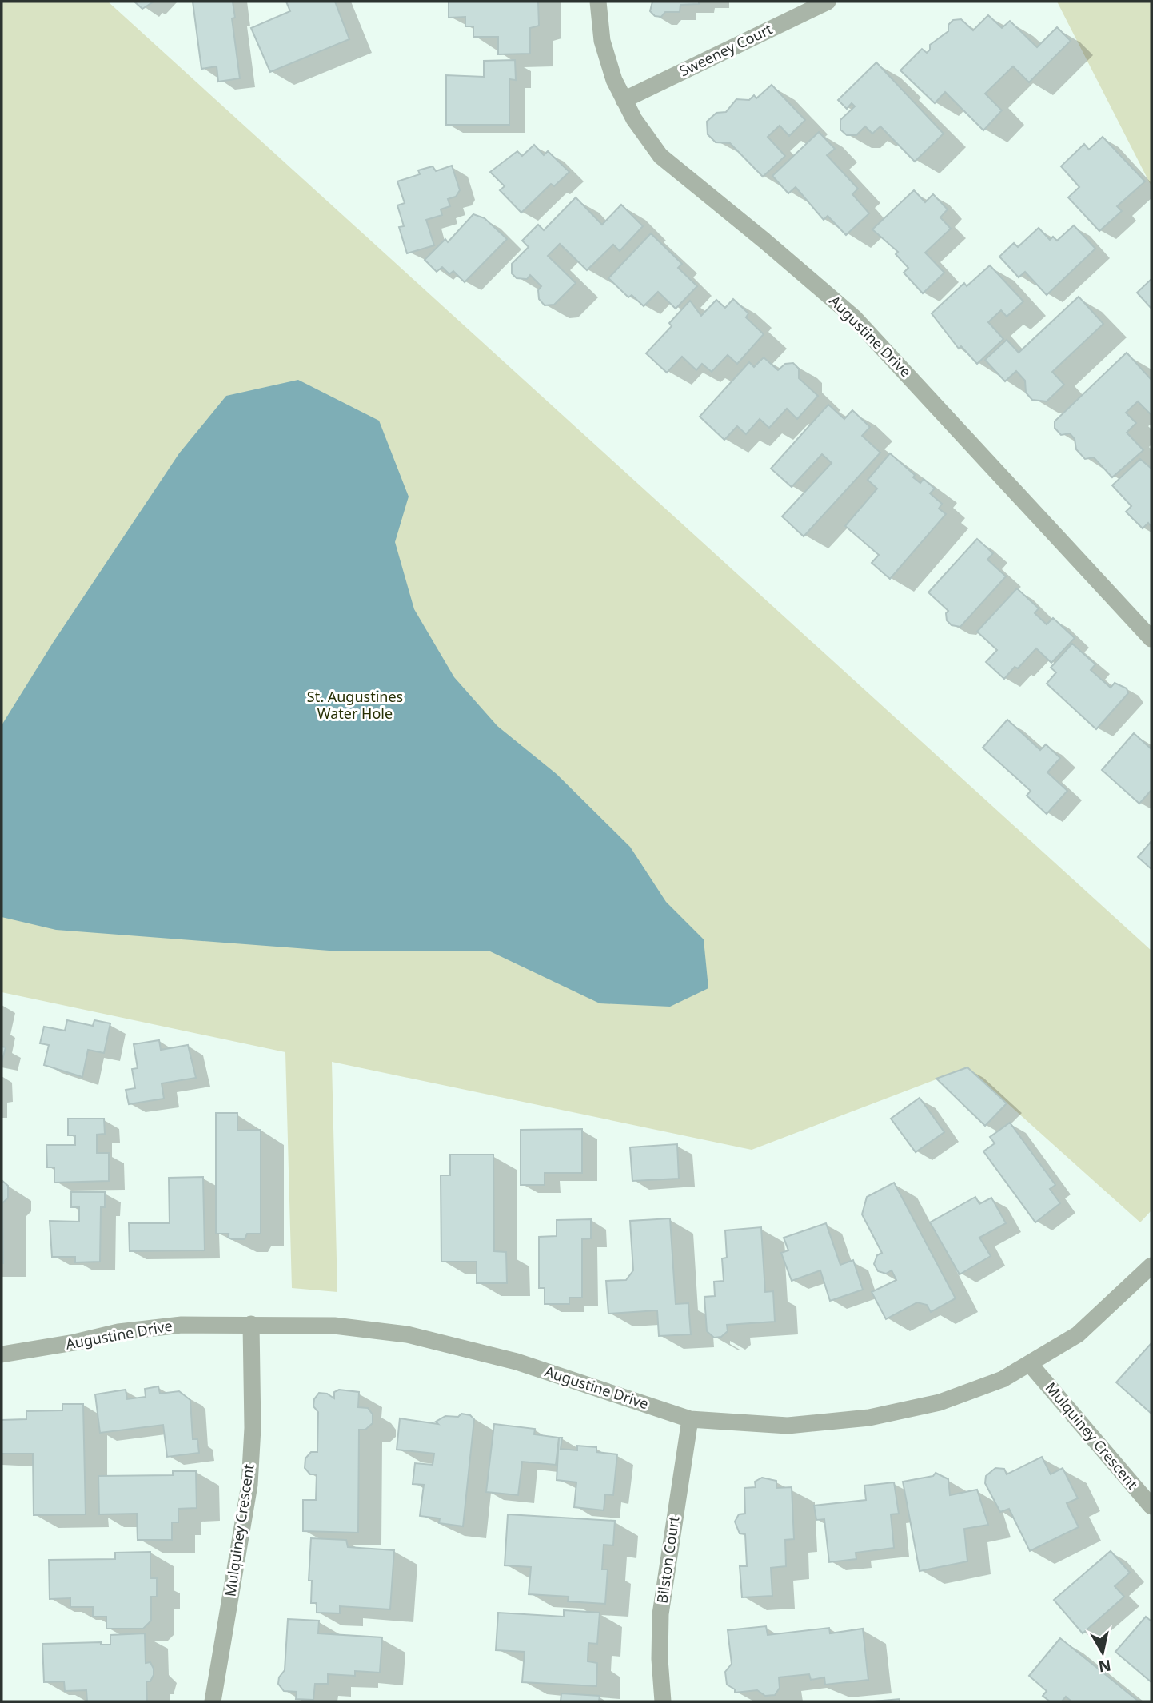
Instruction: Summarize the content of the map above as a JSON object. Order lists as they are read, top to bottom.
{
  "streets": {
    "street": [
      "Sweeney Court",
      "Augustine Drive",
      "Mulquiney Crescent",
      "Bilston Court"
    ]
  },
  "crossings": [
    ["Sweeney Court", "Augustine Drive"],
    ["Augustine Drive", "Mulquiney Crescent"],
    ["Augustine Drive", "Bilston Court"]
  ],
  "parks": ["St. Augustines Water Hole"],
  "north": "bottom"
}
